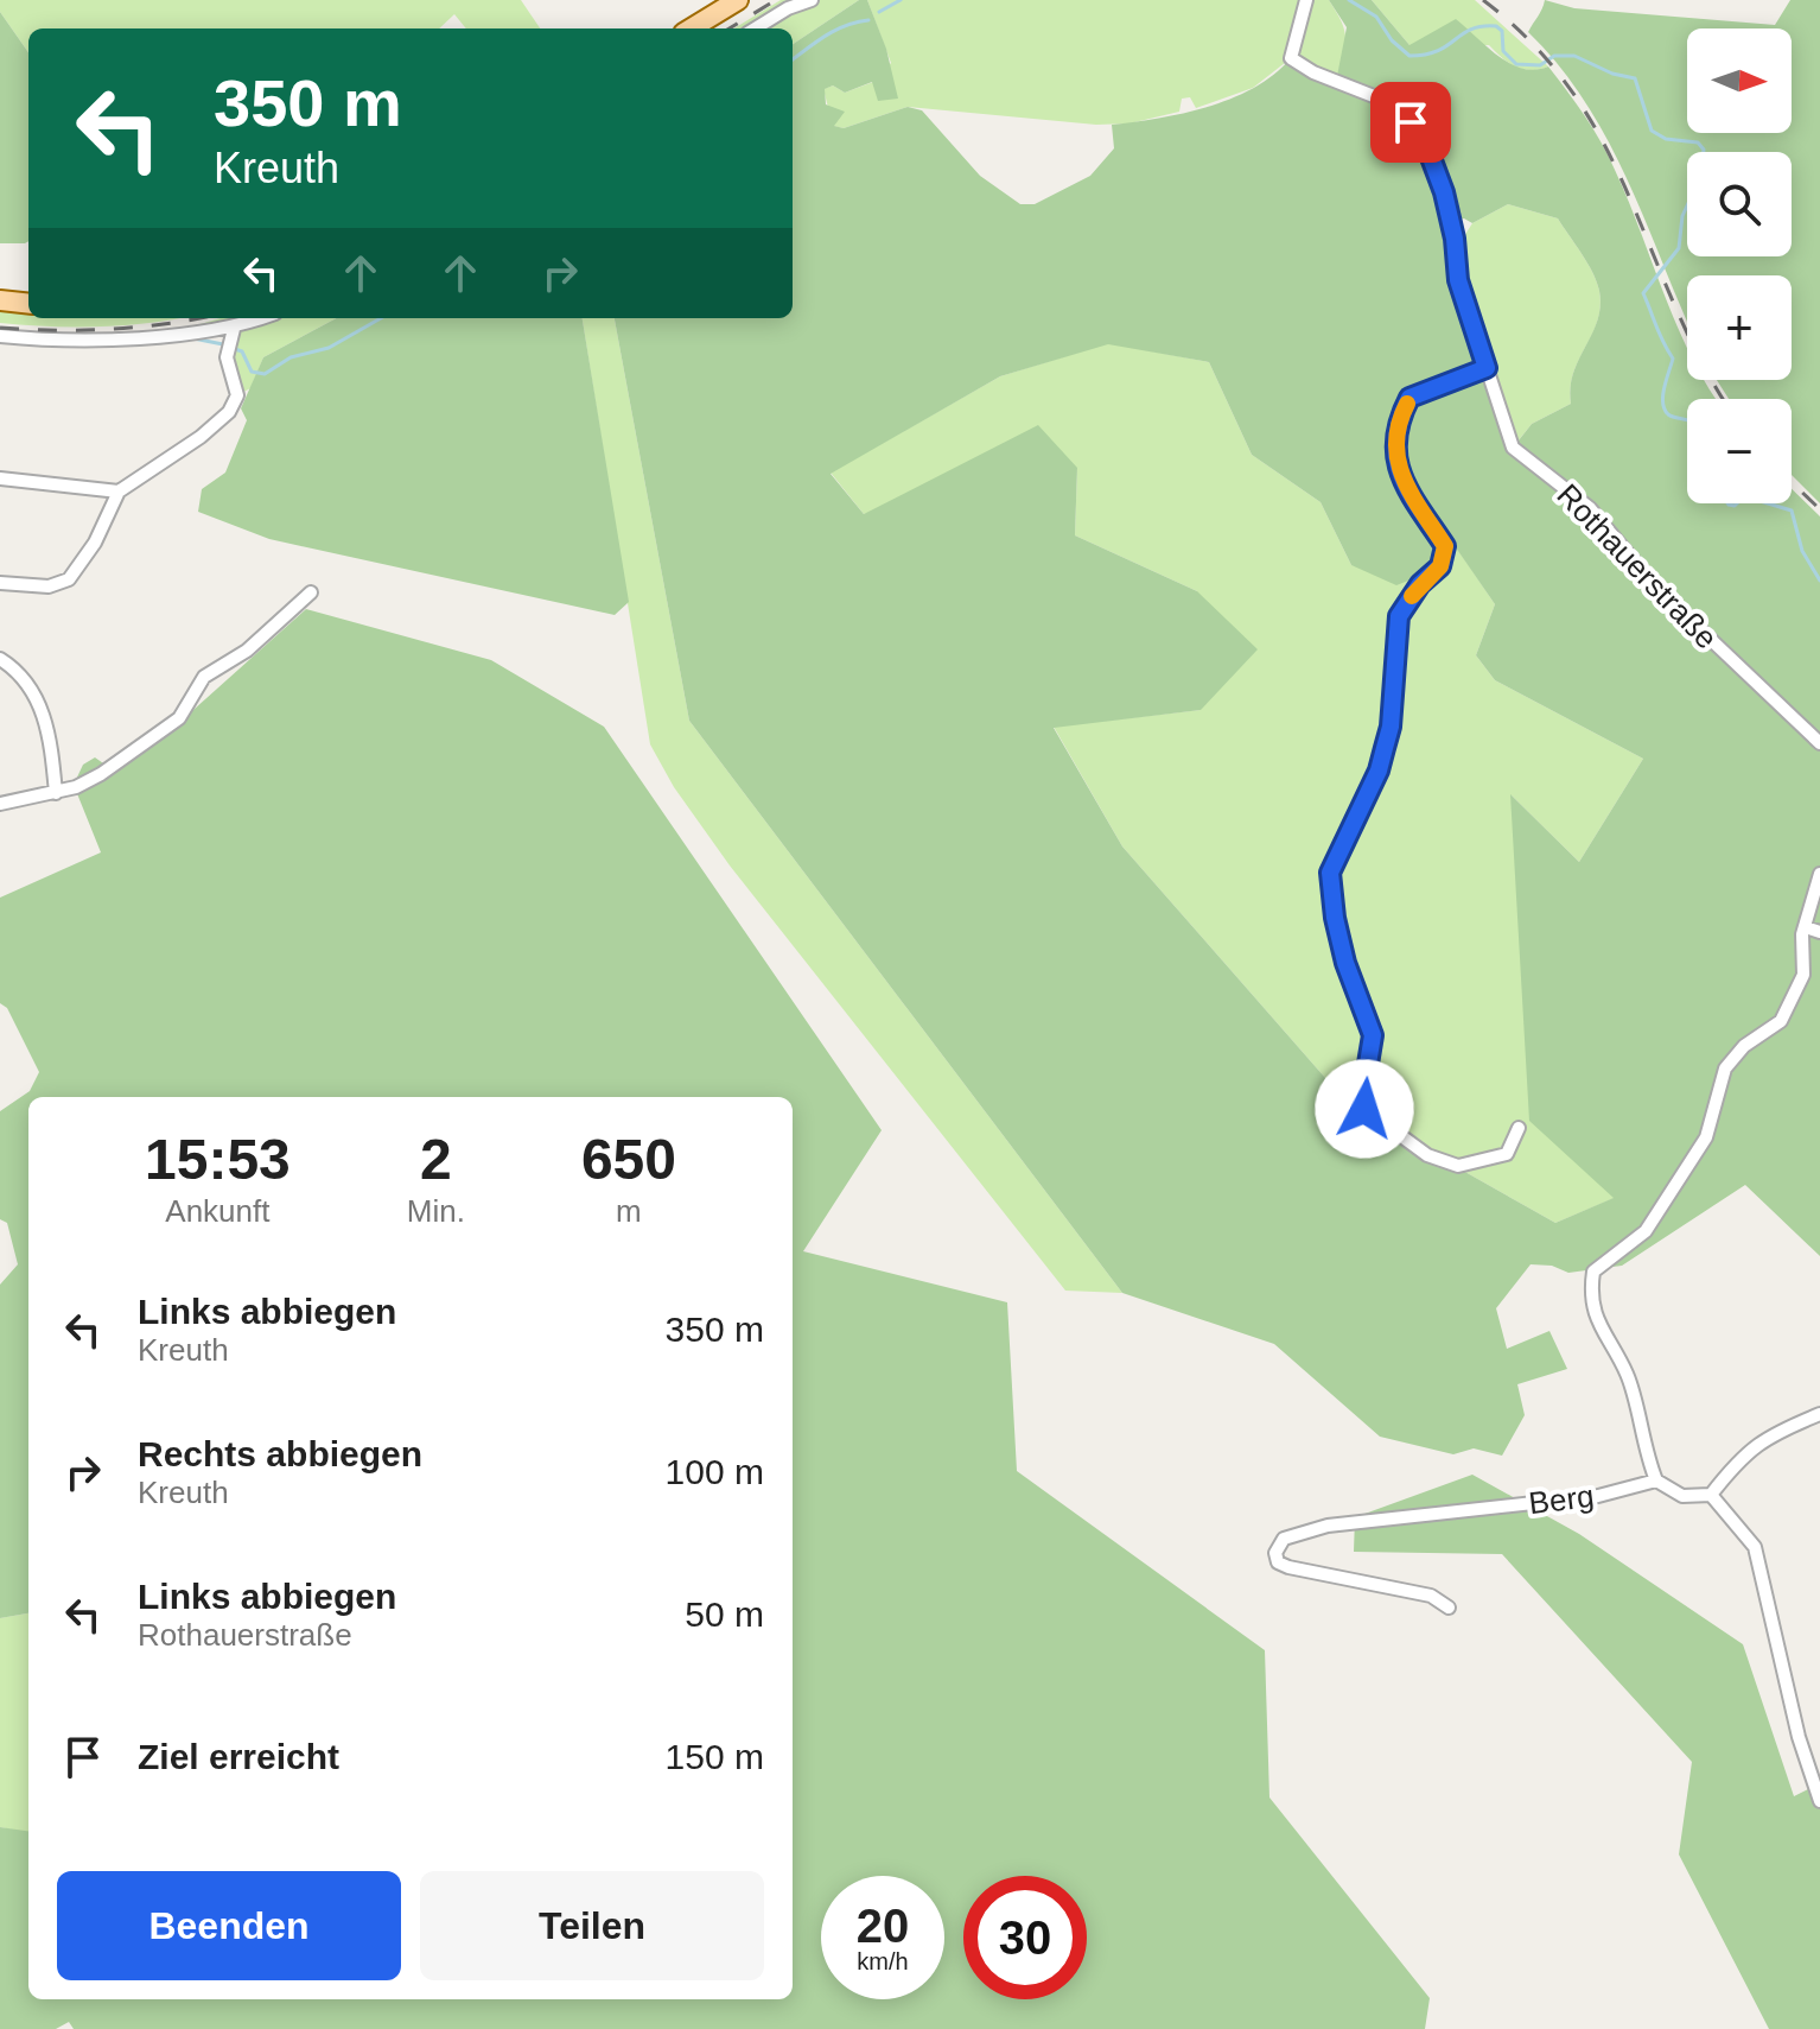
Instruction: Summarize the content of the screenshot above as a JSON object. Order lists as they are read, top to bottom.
{
  "streets": {
    "street": ["Rothauerstraße", "Berg"]
  },
  "north": "right",
  "page": {
    "map_buttons": ["+", "−"],
    "turn": ["350 m", "Kreuth"],
    "eta": [
      "15:53",
      "Ankunft",
      "2",
      "Min.",
      "650",
      "m"
    ],
    "list": [
      {
        "name": "Links abbiegen",
        "note": "Kreuth",
        "value": "350 m"
      },
      {
        "name": "Rechts abbiegen",
        "note": "Kreuth",
        "value": "100 m"
      },
      {
        "name": "Links abbiegen",
        "note": "Rothauerstraße",
        "value": "50 m"
      },
      {
        "name": "Ziel erreicht",
        "value": "150 m"
      }
    ],
    "buttons": ["Beenden", "Teilen"],
    "speed": "20 km/h",
    "limit": "30"
  }
}
